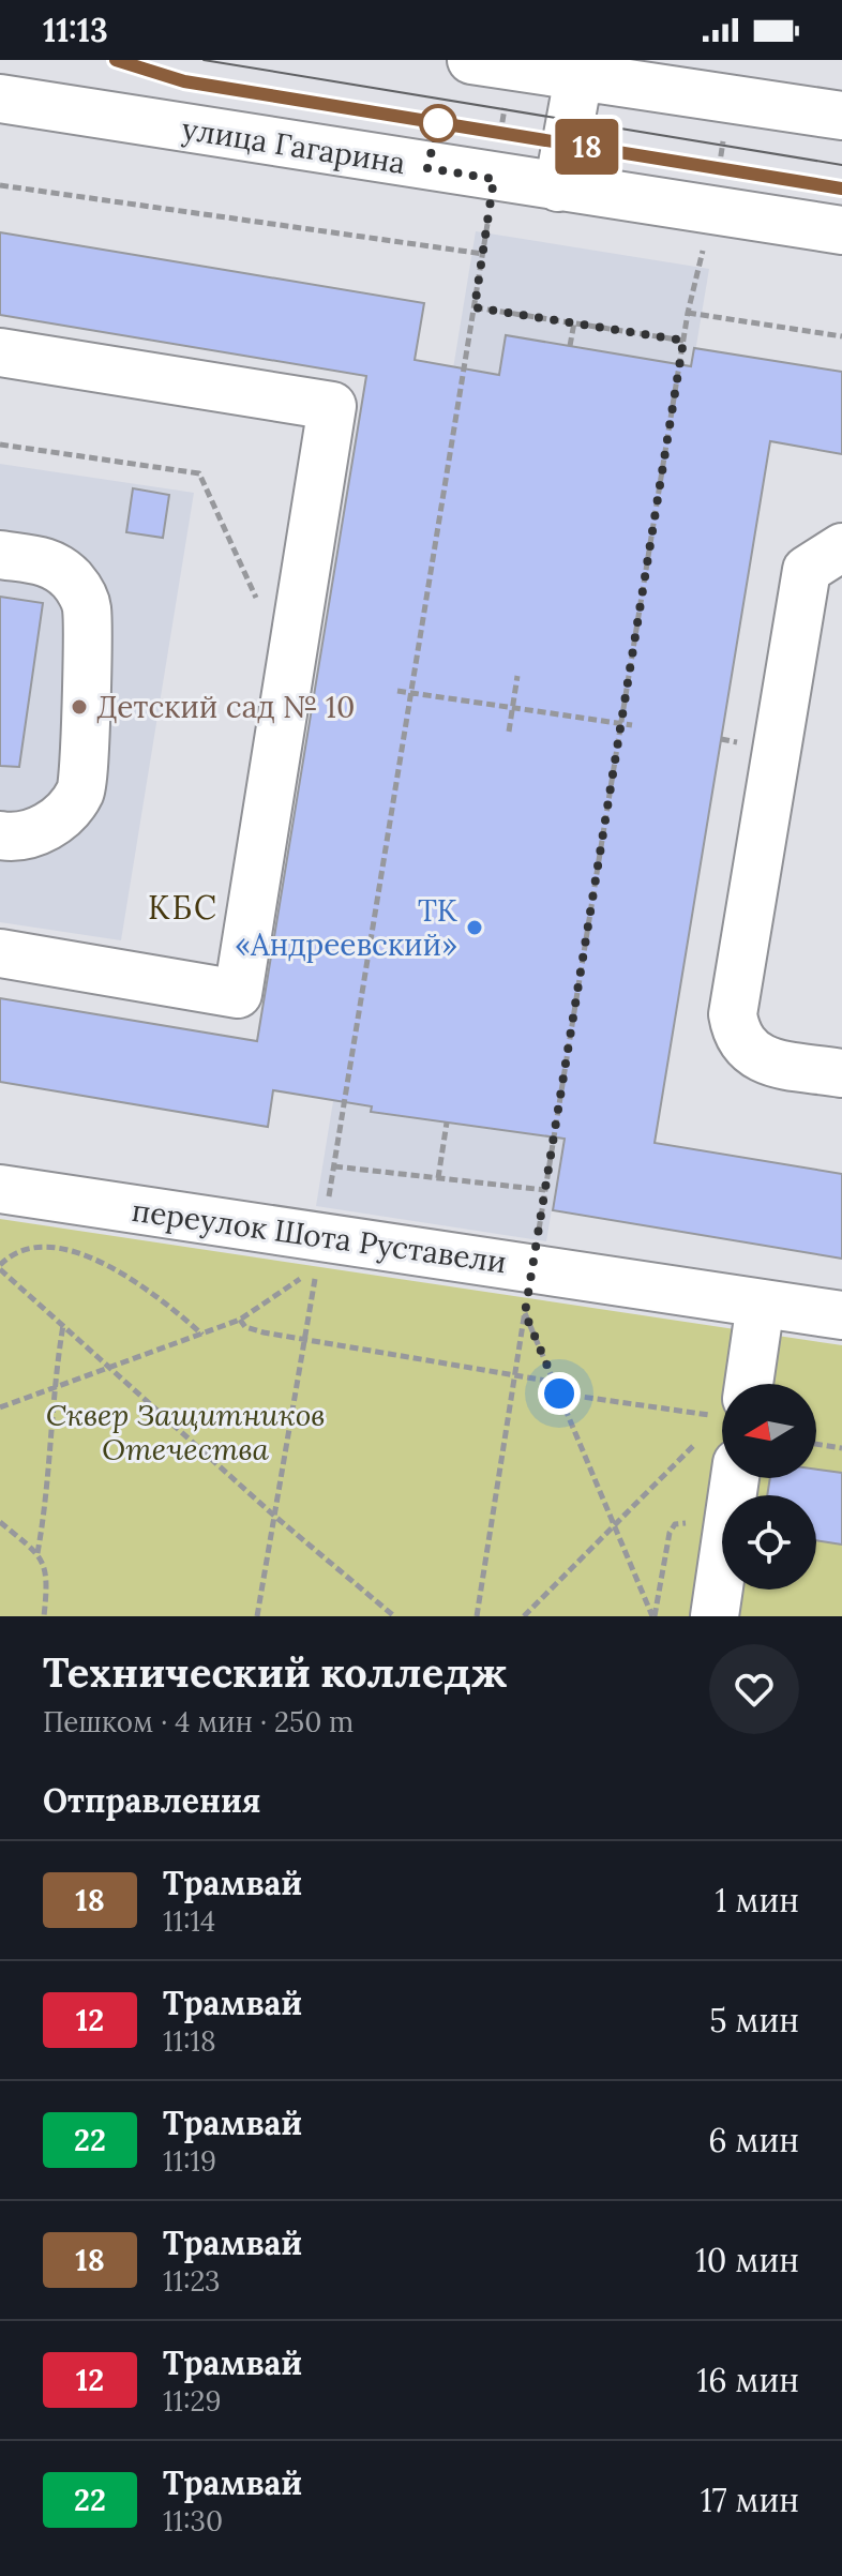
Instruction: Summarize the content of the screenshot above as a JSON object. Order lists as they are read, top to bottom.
{
  "streets": {
    "main road": ["улица Гагарина", "переулок Шота Руставели"]
  },
  "districts": ["КБС"],
  "parks": ["Сквер Защитников Отечества"],
  "places": ["Детский сад № 10", "ТК «Андреевский»"],
  "lines": ["tram line 18"],
  "north": "left",
  "page": {
    "status": "11:13",
    "on_map": "18",
    "heading": [
      ["Технический колледж", "Пешком · 4 мин · 250 m"],
      "Отправления"
    ],
    "list": [
      {
        "mark": "18",
        "name": "Трамвай",
        "note": "11:14",
        "value": "1 мин"
      },
      {
        "mark": "12",
        "name": "Трамвай",
        "note": "11:18",
        "value": "5 мин"
      },
      {
        "mark": "22",
        "name": "Трамвай",
        "note": "11:19",
        "value": "6 мин"
      },
      {
        "mark": "18",
        "name": "Трамвай",
        "note": "11:23",
        "value": "10 мин"
      },
      {
        "mark": "12",
        "name": "Трамвай",
        "note": "11:29",
        "value": "16 мин"
      },
      {
        "mark": "22",
        "name": "Трамвай",
        "note": "11:30",
        "value": "17 мин"
      }
    ]
  }
}
